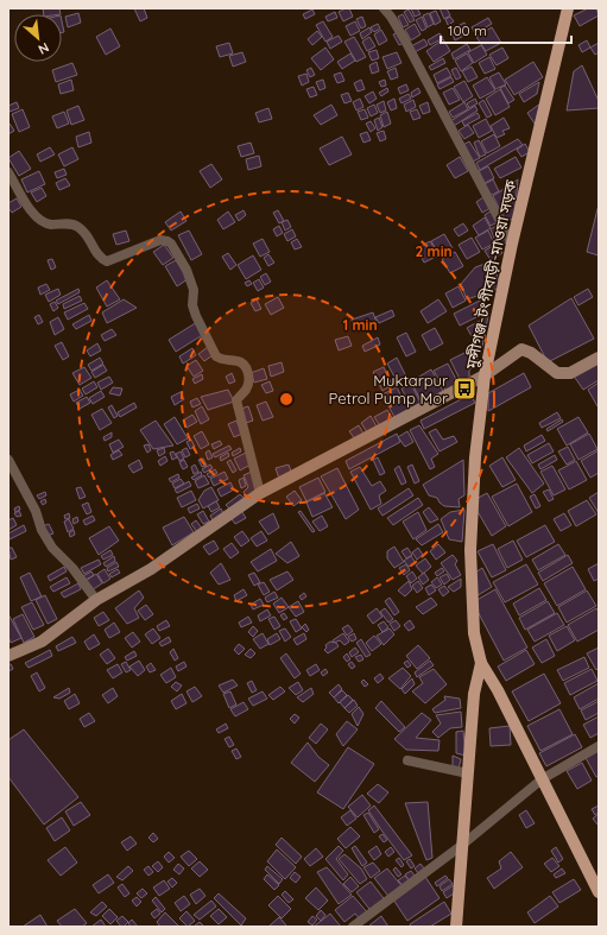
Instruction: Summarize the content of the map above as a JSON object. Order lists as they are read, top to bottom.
{
  "streets": {
    "main road": ["মুন্সীগঞ্জ-টংগীবাড়ী-মাওয়া সড়ক"]
  },
  "places": {
    "bus stop": ["Muktarpur Petrol Pump Mor"]
  },
  "scale_bar": "100 m",
  "north": "bottom right",
  "rings": ["2 min", "1 min"]
}
